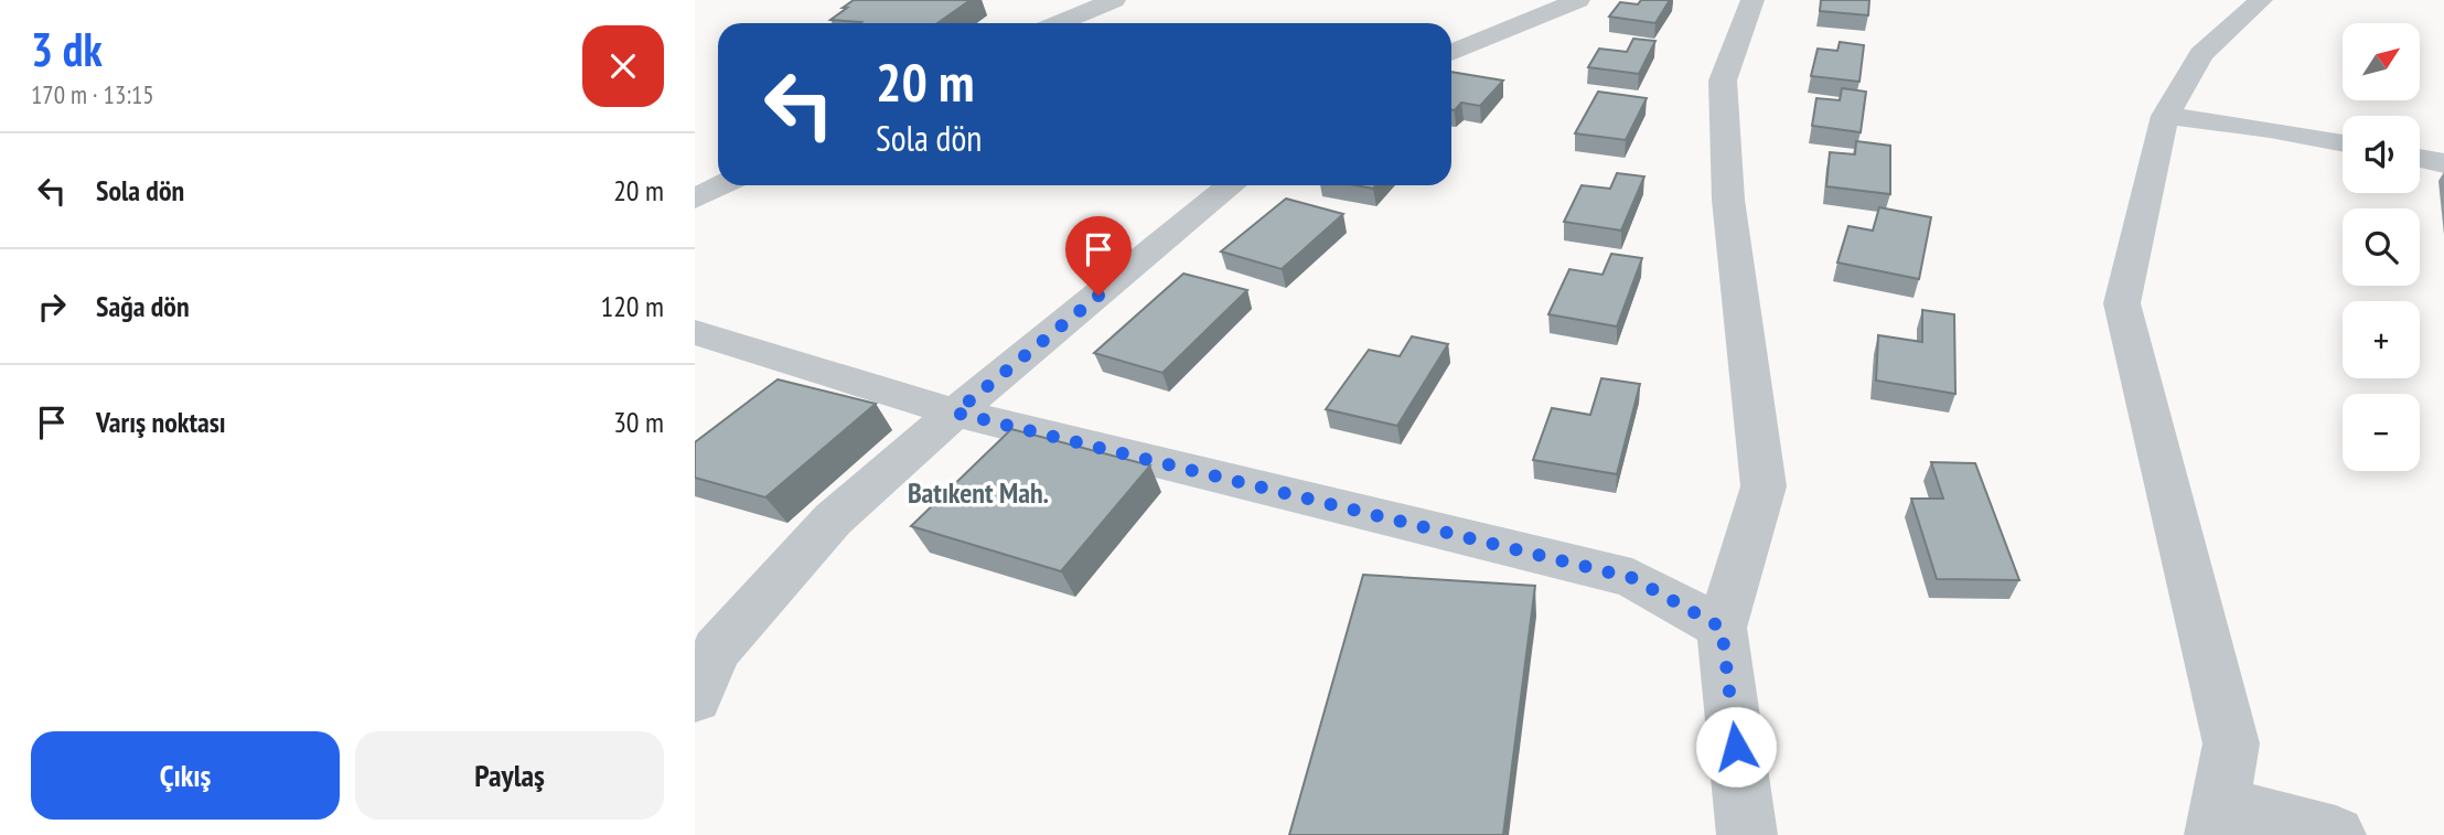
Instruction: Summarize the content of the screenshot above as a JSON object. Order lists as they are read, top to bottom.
{
  "districts": ["Batıkent Mah."],
  "north": "top right",
  "page": {
    "heading": ["3 dk", "170 m · 13:15"],
    "map_buttons": ["+", "−"],
    "turn": ["20 m", "Sola dön"],
    "list": [
      {
        "name": "Sola dön",
        "value": "20 m"
      },
      {
        "name": "Sağa dön",
        "value": "120 m"
      },
      {
        "name": "Varış noktası",
        "value": "30 m"
      }
    ],
    "buttons": ["Çıkış", "Paylaş"]
  }
}
